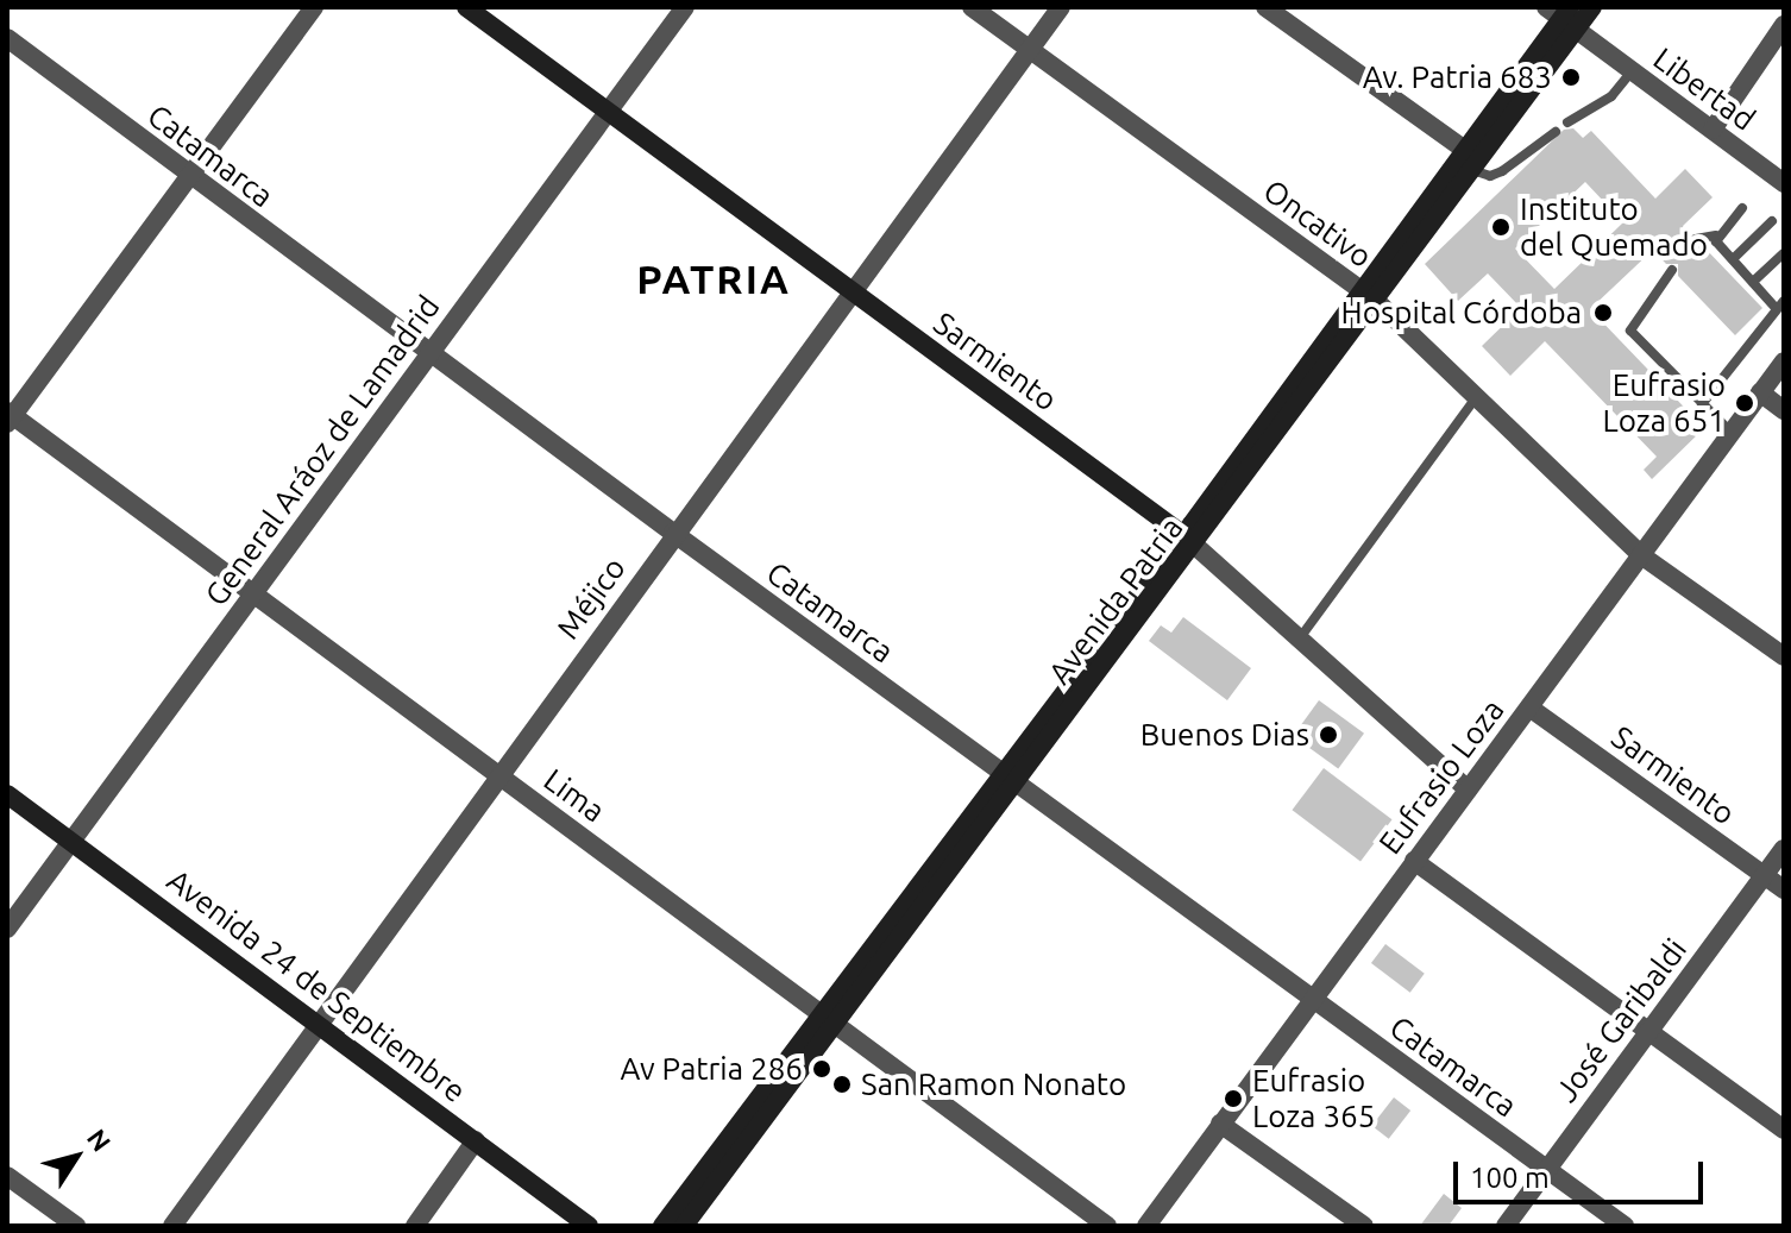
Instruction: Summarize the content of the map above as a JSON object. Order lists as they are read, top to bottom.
{
  "streets": {
    "main road": ["Sarmiento", "Avenida Patria", "Avenida 24 de Septiembre"],
    "street": [
      "Libertad",
      "Catamarca",
      "Oncativo",
      "General Aráoz de Lamadrid",
      "Méjico",
      "Eufrasio Loza",
      "Lima",
      "José Garibaldi"
    ]
  },
  "crossings": [
    ["Libertad", "Avenida Patria"],
    ["Catamarca", "General Aráoz de Lamadrid"],
    ["Catamarca", "Méjico"],
    ["Catamarca", "Avenida Patria"],
    ["Catamarca", "Eufrasio Loza"],
    ["Catamarca", "José Garibaldi"],
    ["Oncativo", "Méjico"],
    ["Oncativo", "Avenida Patria"],
    ["Oncativo", "Eufrasio Loza"],
    ["Sarmiento", "General Aráoz de Lamadrid"],
    ["Sarmiento", "Méjico"],
    ["Sarmiento", "Avenida Patria"],
    ["Sarmiento", "Eufrasio Loza"],
    ["Sarmiento", "José Garibaldi"],
    ["General Aráoz de Lamadrid", "Lima"],
    ["General Aráoz de Lamadrid", "Avenida 24 de Septiembre"],
    ["Méjico", "Lima"],
    ["Méjico", "Avenida 24 de Septiembre"],
    ["Avenida Patria", "Lima"]
  ],
  "districts": ["PATRIA"],
  "places": [
    "Av. Patria 683",
    "Instituto del Quemado",
    "Hospital Córdoba",
    "Eufrasio Loza 651",
    "Buenos Dias",
    "Av Patria 286",
    "San Ramon Nonato",
    "Eufrasio Loza 365"
  ],
  "scale_bar": "100 m",
  "north": "top right"
}
